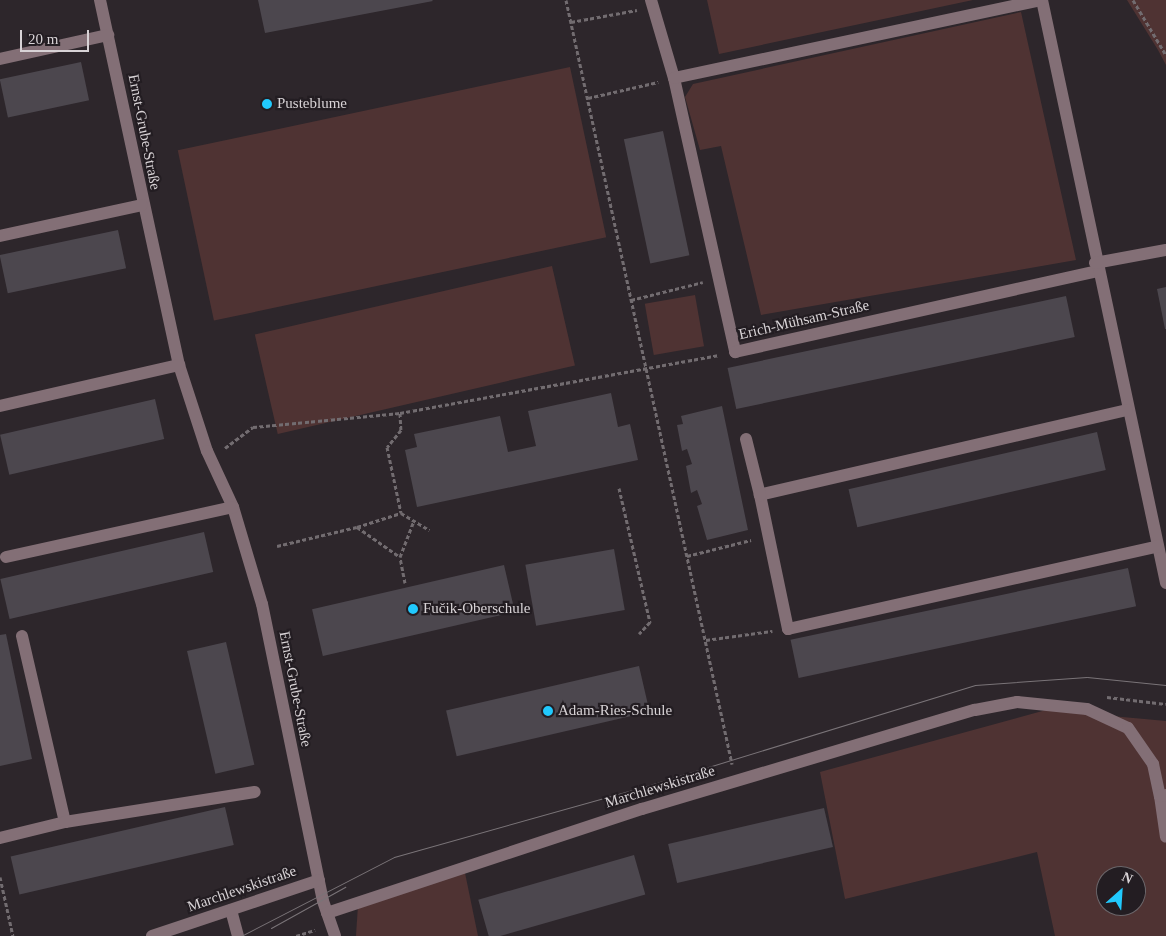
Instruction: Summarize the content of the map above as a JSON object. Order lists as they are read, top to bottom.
{
  "streets": {
    "street": ["Ernst-Grube-Straße", "Erich-Mühsam-Straße", "Marchlewskistraße"]
  },
  "crossings": [
    ["Ernst-Grube-Straße", "Marchlewskistraße"]
  ],
  "places": ["Pusteblume", "Fučik-Oberschule", "Adam-Ries-Schule"],
  "scale_bar": "20 m",
  "north": "top right"
}
